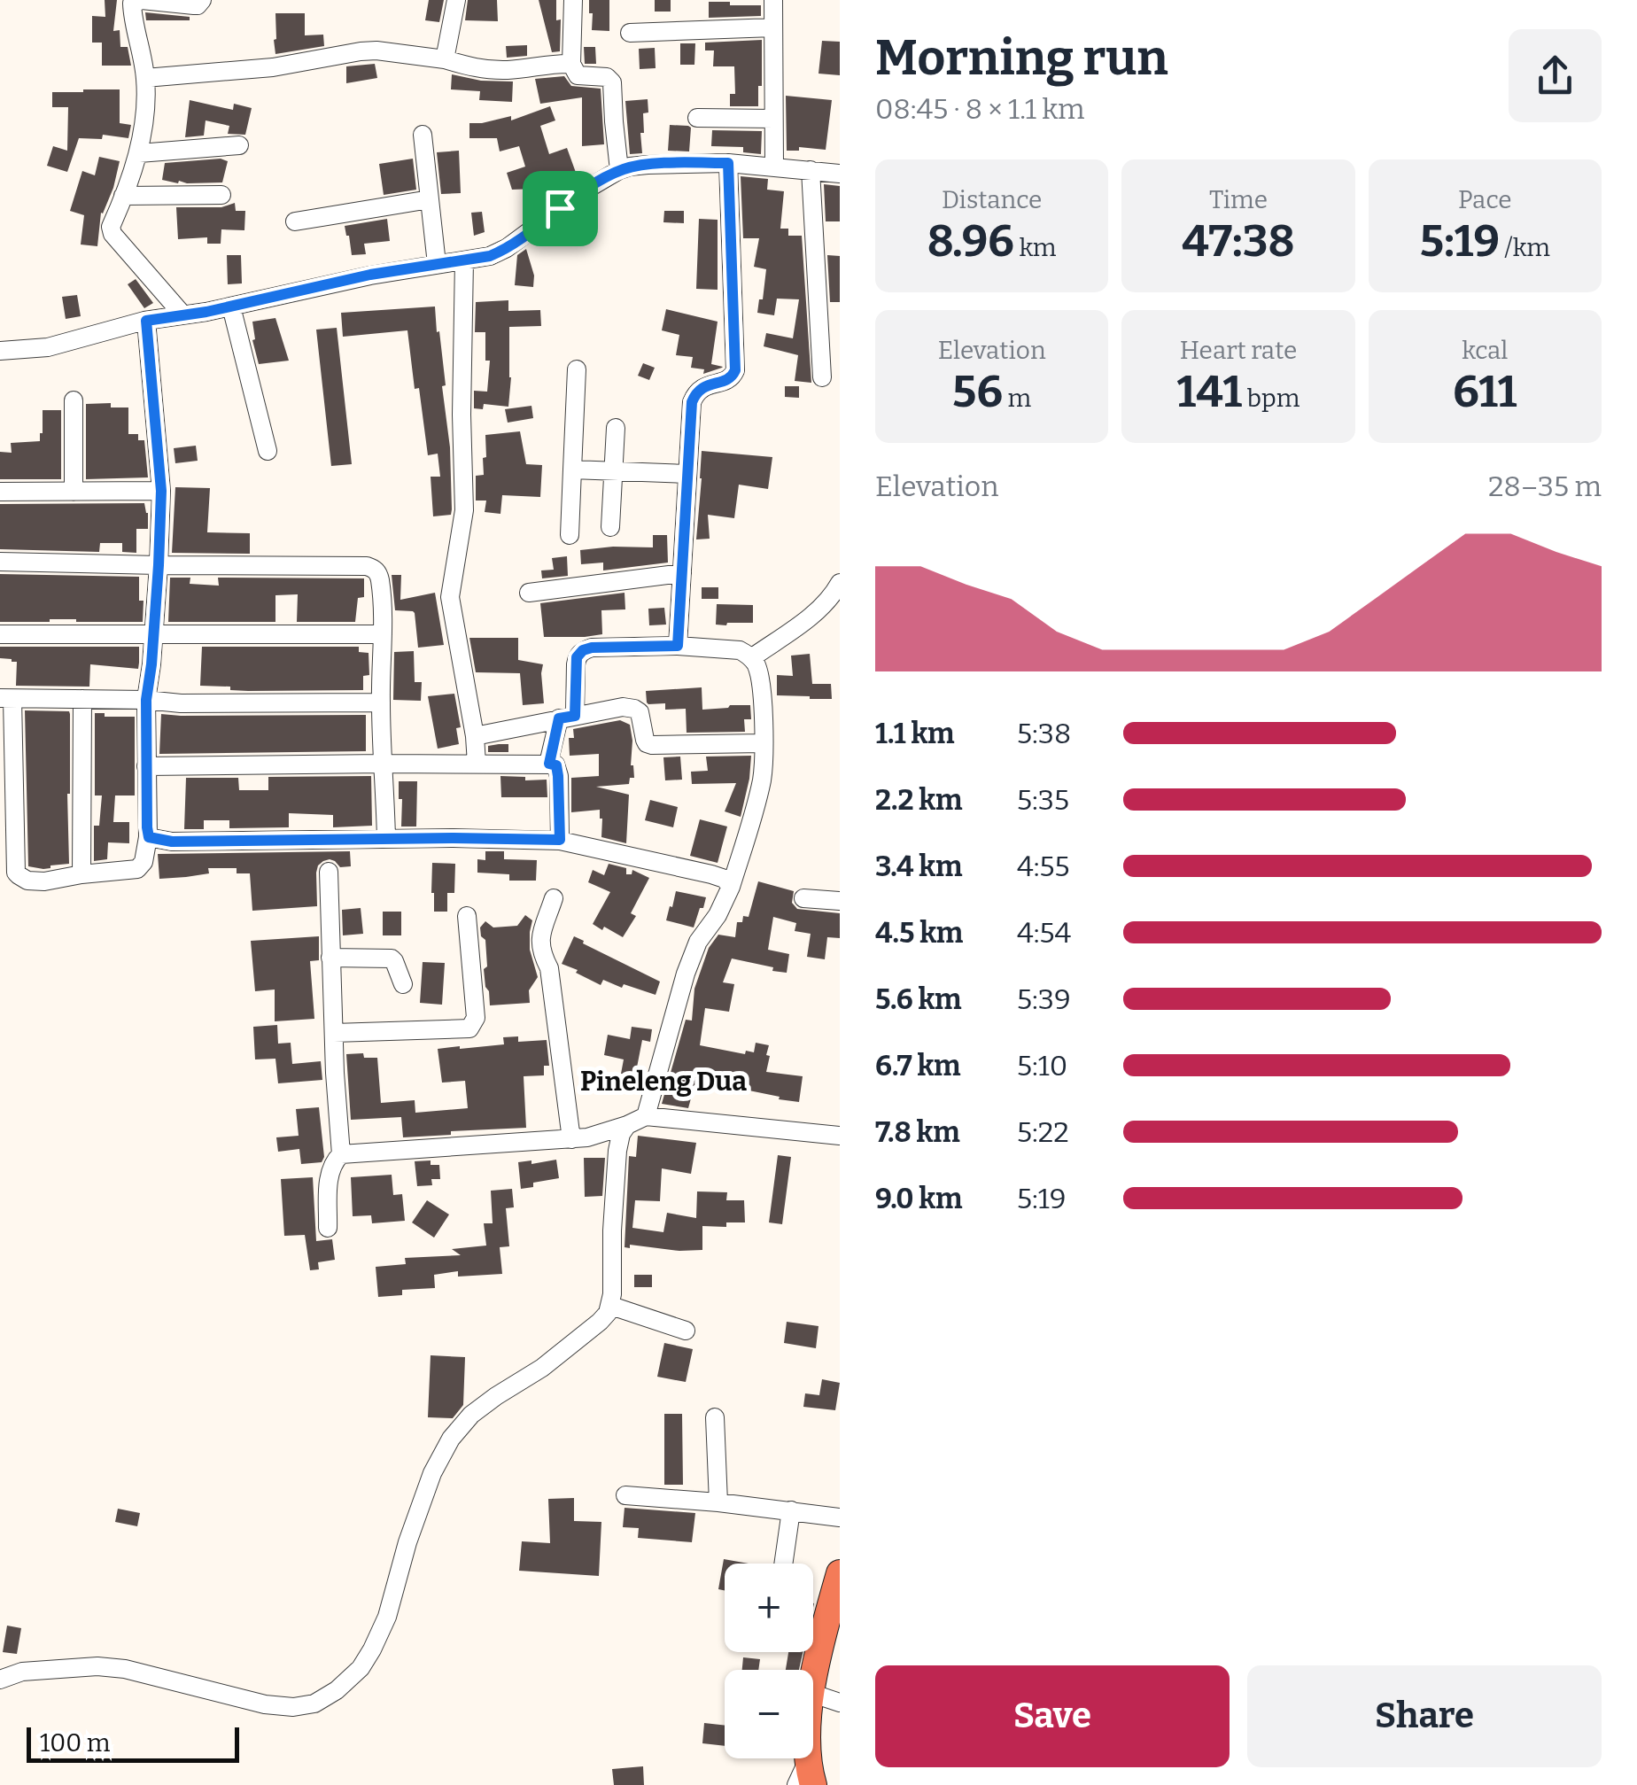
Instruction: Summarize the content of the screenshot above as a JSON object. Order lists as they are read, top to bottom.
{
  "districts": ["Pineleng Dua"],
  "scale_bar": "100 m",
  "page": {
    "heading": ["Morning run", "08:45 · 8 × 1.1 km"],
    "stats": [
      ["Distance", "8.96 km"],
      ["Time", "47:38"],
      ["Pace", "5:19 /km"],
      ["Elevation", "56 m"],
      ["Heart rate", "141 bpm"],
      ["kcal", "611"]
    ],
    "chart": ["Elevation", "28–35 m"],
    "list": [
      {
        "name": "1.1 km",
        "note": "5:38"
      },
      {
        "name": "2.2 km",
        "note": "5:35"
      },
      {
        "name": "3.4 km",
        "note": "4:55"
      },
      {
        "name": "4.5 km",
        "note": "4:54"
      },
      {
        "name": "5.6 km",
        "note": "5:39"
      },
      {
        "name": "6.7 km",
        "note": "5:10"
      },
      {
        "name": "7.8 km",
        "note": "5:22"
      },
      {
        "name": "9.0 km",
        "note": "5:19"
      }
    ],
    "map_buttons": ["+", "−"],
    "buttons": ["Save", "Share"],
    "scale": "100 m"
  }
}
